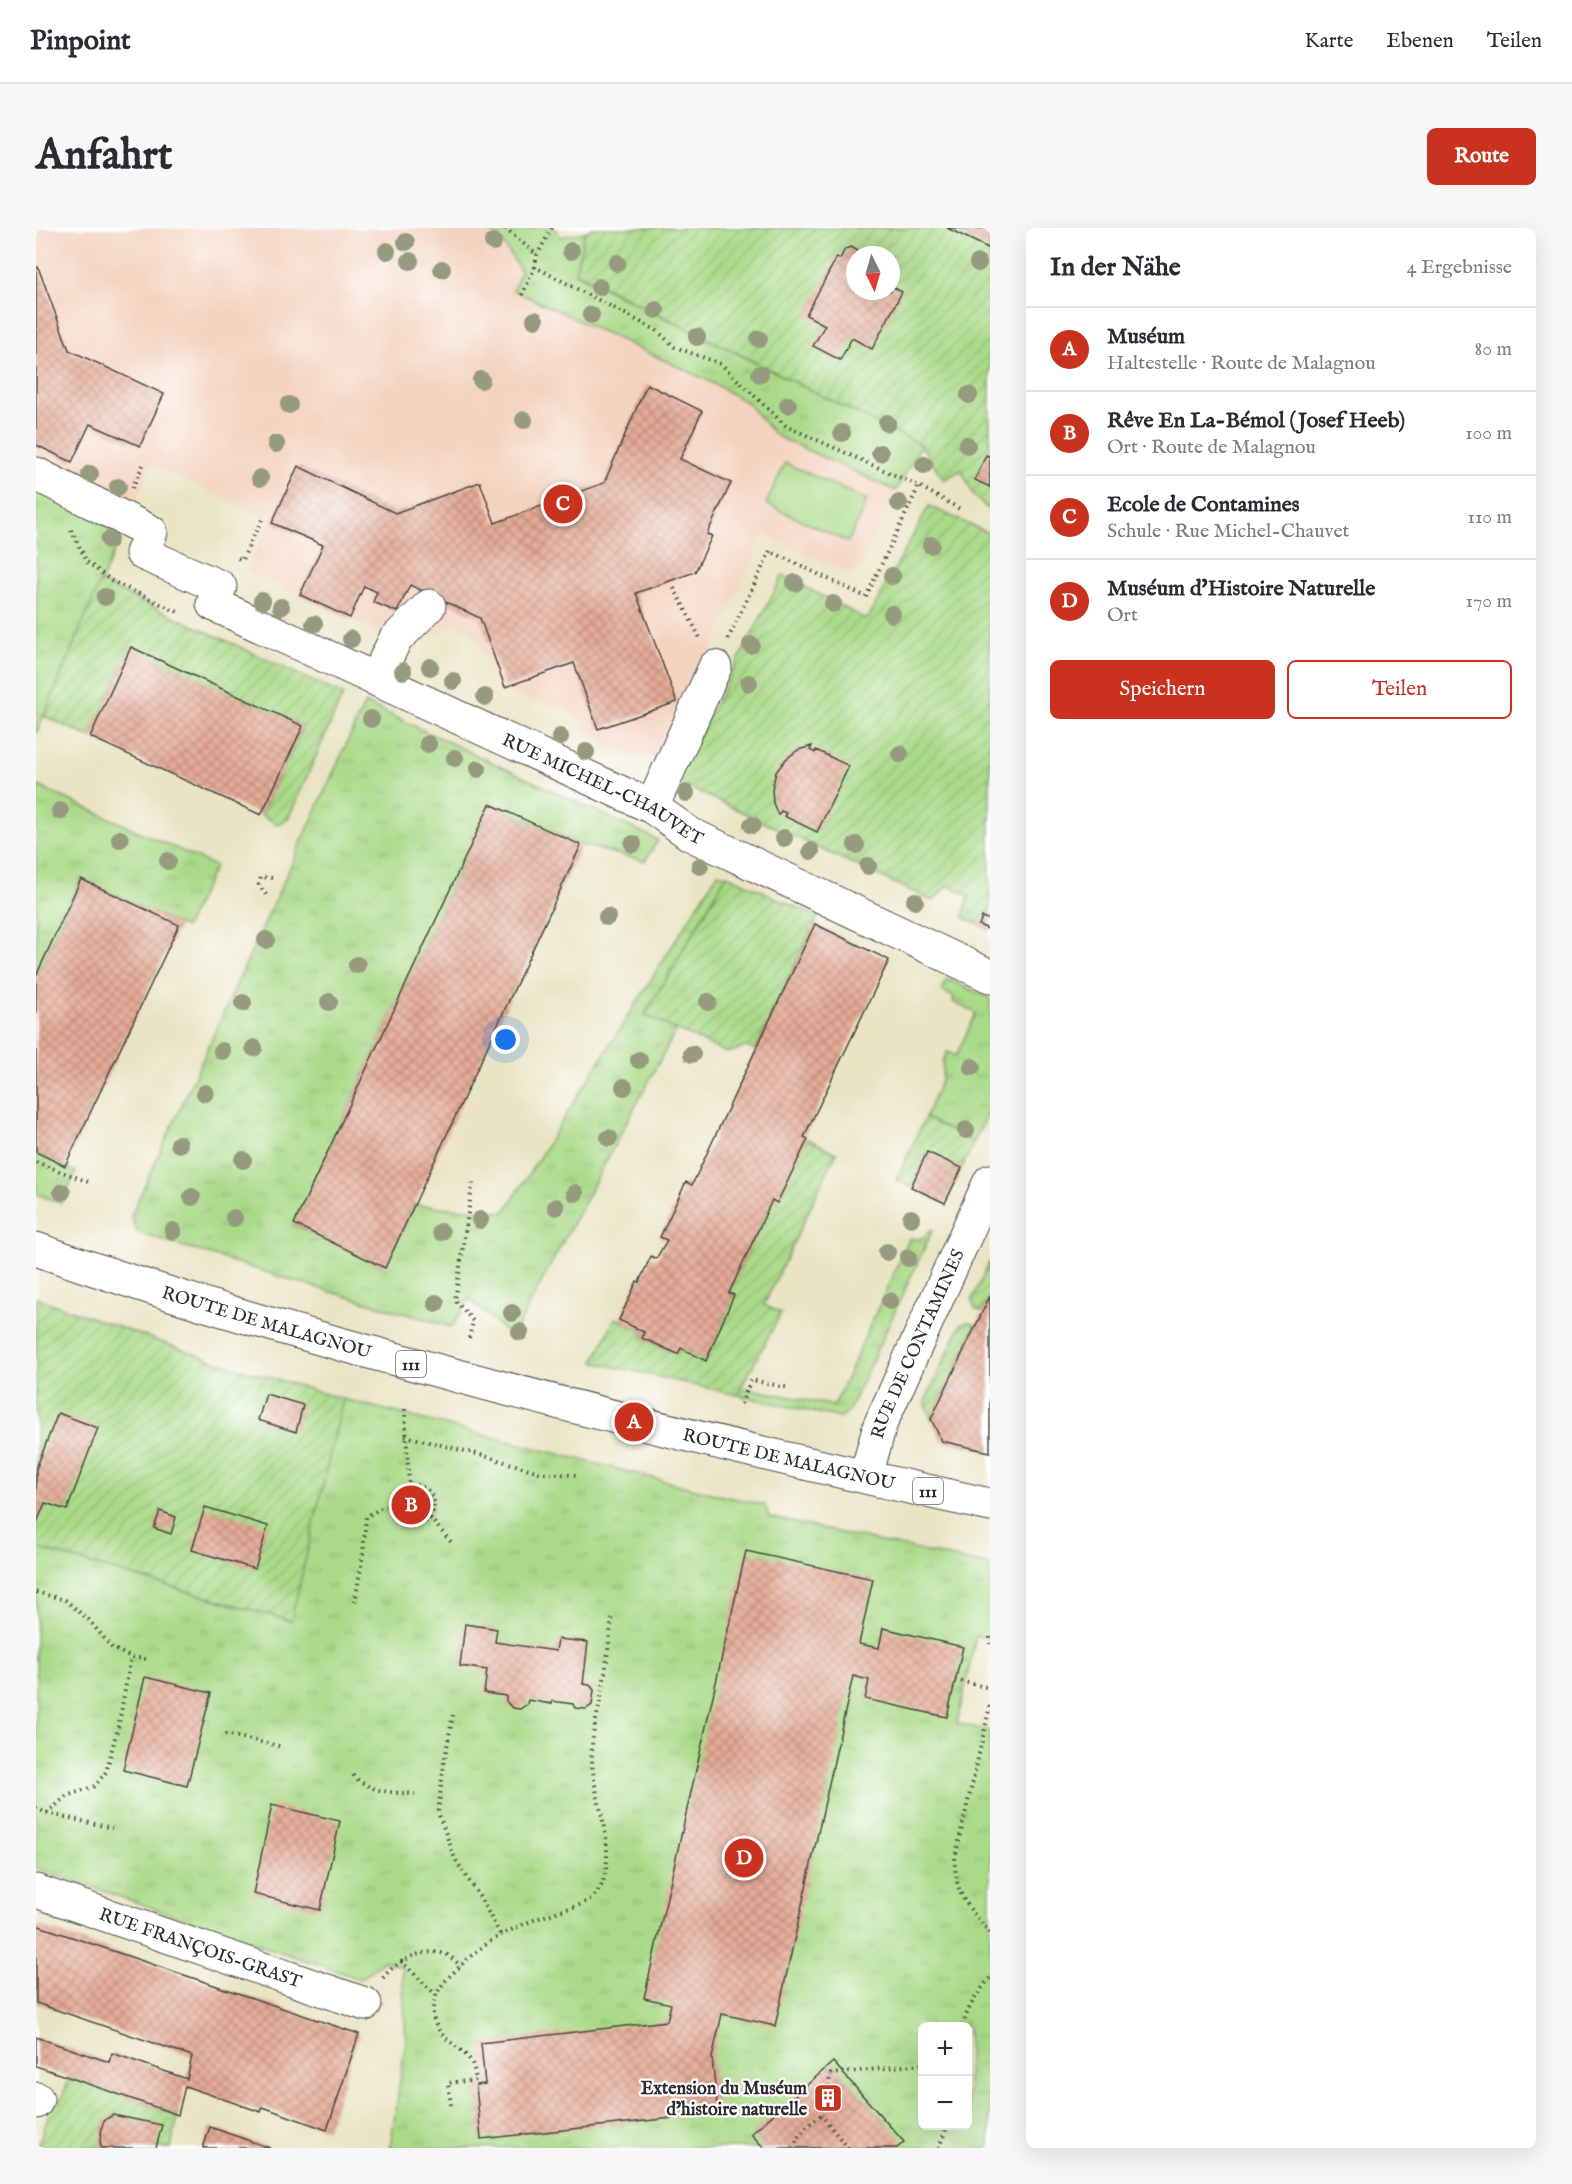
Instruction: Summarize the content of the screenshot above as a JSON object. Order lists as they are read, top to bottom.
{
  "streets": {
    "main road": [
      "RUE MICHEL-CHAUVET",
      "ROUTE DE MALAGNOU",
      "RUE DE CONTAMINES",
      "111",
      "RUE FRANÇOIS-GRAST"
    ]
  },
  "crossings": [
    ["ROUTE DE MALAGNOU", "RUE DE CONTAMINES"]
  ],
  "places": {
    "building": ["Extension du Muséum d’histoire naturelle"]
  },
  "north": "bottom",
  "page": {
    "header": "Pinpoint",
    "nav": ["Karte", "Ebenen", "Teilen"],
    "buttons": [
      "Route",
      ["Speichern", "Teilen"]
    ],
    "title": "Anfahrt",
    "heading": ["In der Nähe", "4 Ergebnisse"],
    "list": [
      {
        "mark": "A",
        "name": "Muséum",
        "note": "Haltestelle · Route de Malagnou",
        "value": "80 m"
      },
      {
        "mark": "B",
        "name": "Rêve En La-Bémol (Josef Heeb)",
        "note": "Ort · Route de Malagnou",
        "value": "100 m"
      },
      {
        "mark": "C",
        "name": "Ecole de Contamines",
        "note": "Schule · Rue Michel-Chauvet",
        "value": "110 m"
      },
      {
        "mark": "D",
        "name": "Muséum d'Histoire Naturelle",
        "note": "Ort",
        "value": "170 m"
      }
    ],
    "pins": [
      "C",
      "A",
      "B",
      "D"
    ],
    "map_buttons": ["+", "−"]
  }
}
